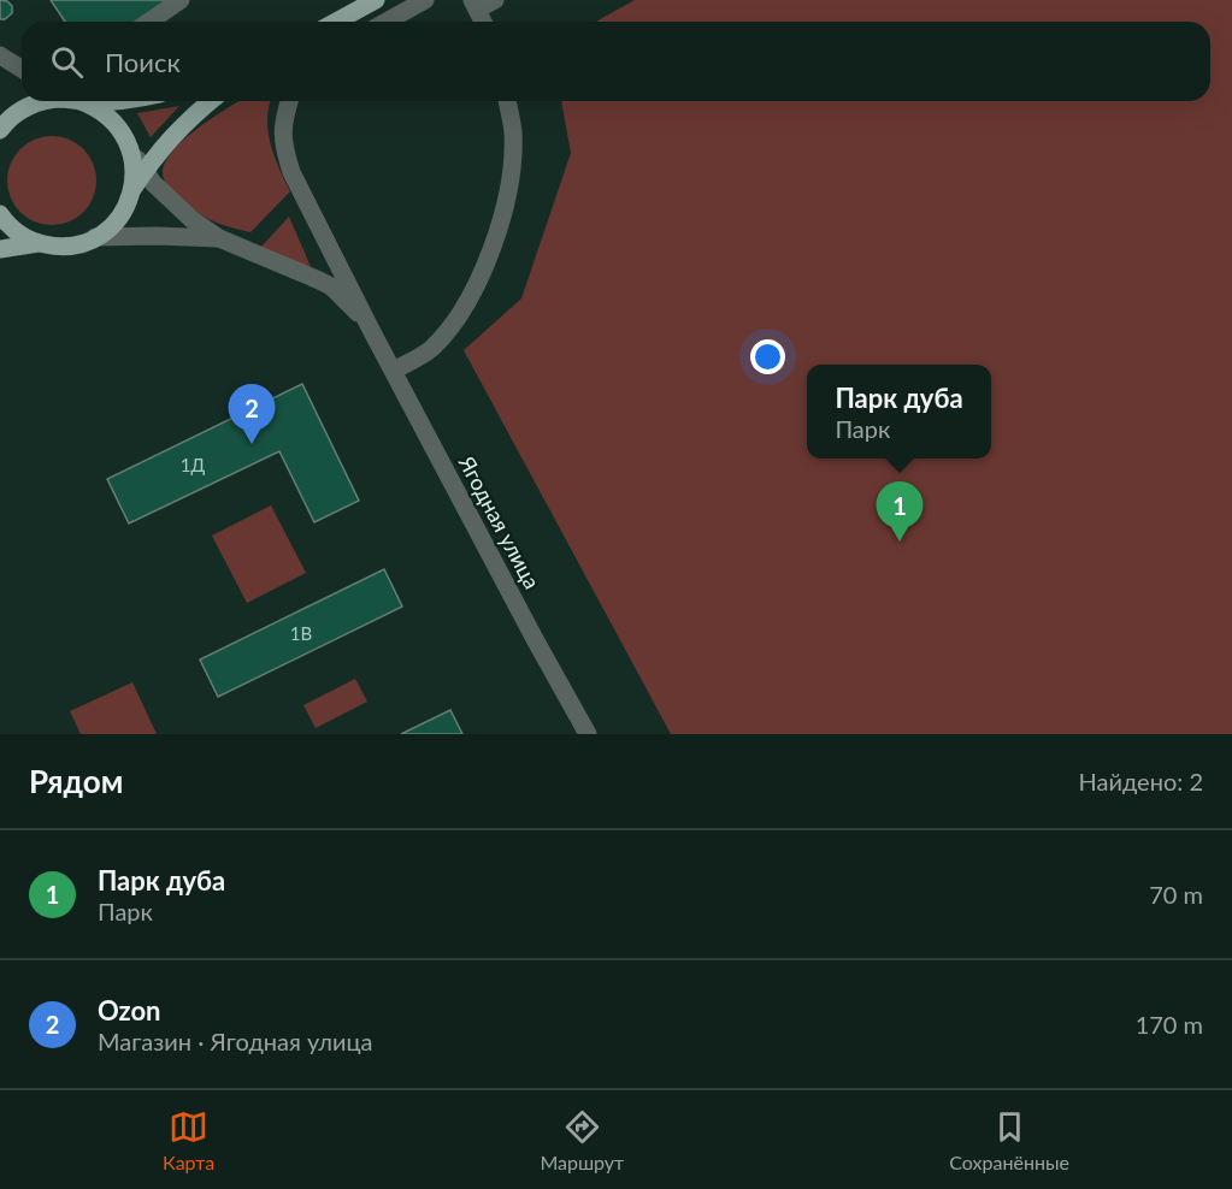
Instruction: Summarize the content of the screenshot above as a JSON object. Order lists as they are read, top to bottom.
{
  "streets": {
    "street": ["Ягодная улица"]
  },
  "house_numbers": ["1Д", "1В"],
  "page": {
    "search": "Поиск",
    "popup": ["Парк дуба", "Парк"],
    "pins": ["2", "1"],
    "heading": ["Рядом", "Найдено: 2"],
    "list": [
      {
        "mark": "1",
        "name": "Парк дуба",
        "note": "Парк",
        "value": "70 m"
      },
      {
        "mark": "2",
        "name": "Ozon",
        "note": "Магазин · Ягодная улица",
        "value": "170 m"
      }
    ],
    "nav": ["Карта", "Маршрут", "Сохранённые"]
  }
}
